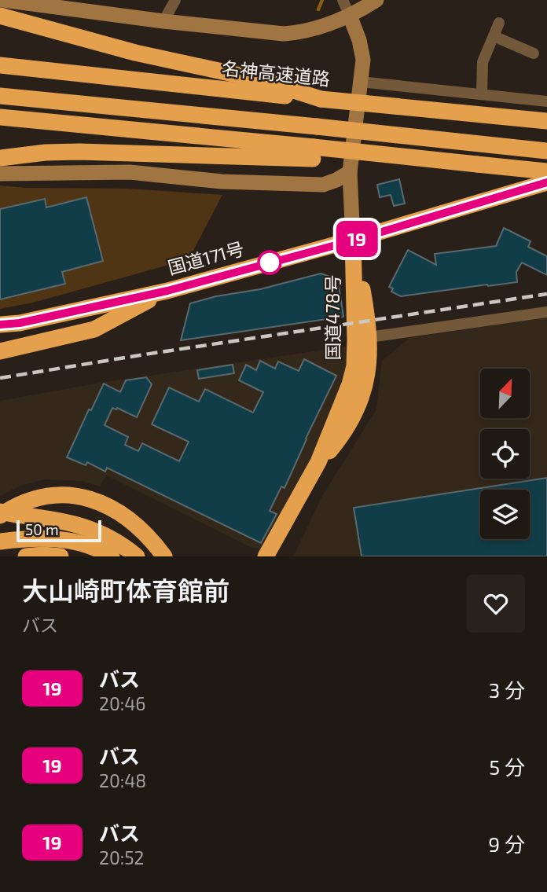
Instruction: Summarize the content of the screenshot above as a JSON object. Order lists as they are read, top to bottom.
{
  "streets": {
    "highway": ["名神高速道路", "国道171号", "国道478号"]
  },
  "crossings": [
    ["国道171号", "国道478号"]
  ],
  "lines": ["bus line 19"],
  "scale_bar": "50 m",
  "north": "top right",
  "page": {
    "on_map": "19",
    "scale": "50 m",
    "heading": ["大山崎町体育館前", "バス"],
    "list": [
      {
        "mark": "19",
        "name": "バス",
        "note": "20:46",
        "value": "3 分"
      },
      {
        "mark": "19",
        "name": "バス",
        "note": "20:48",
        "value": "5 分"
      },
      {
        "mark": "19",
        "name": "バス",
        "note": "20:52",
        "value": "9 分"
      }
    ]
  }
}
